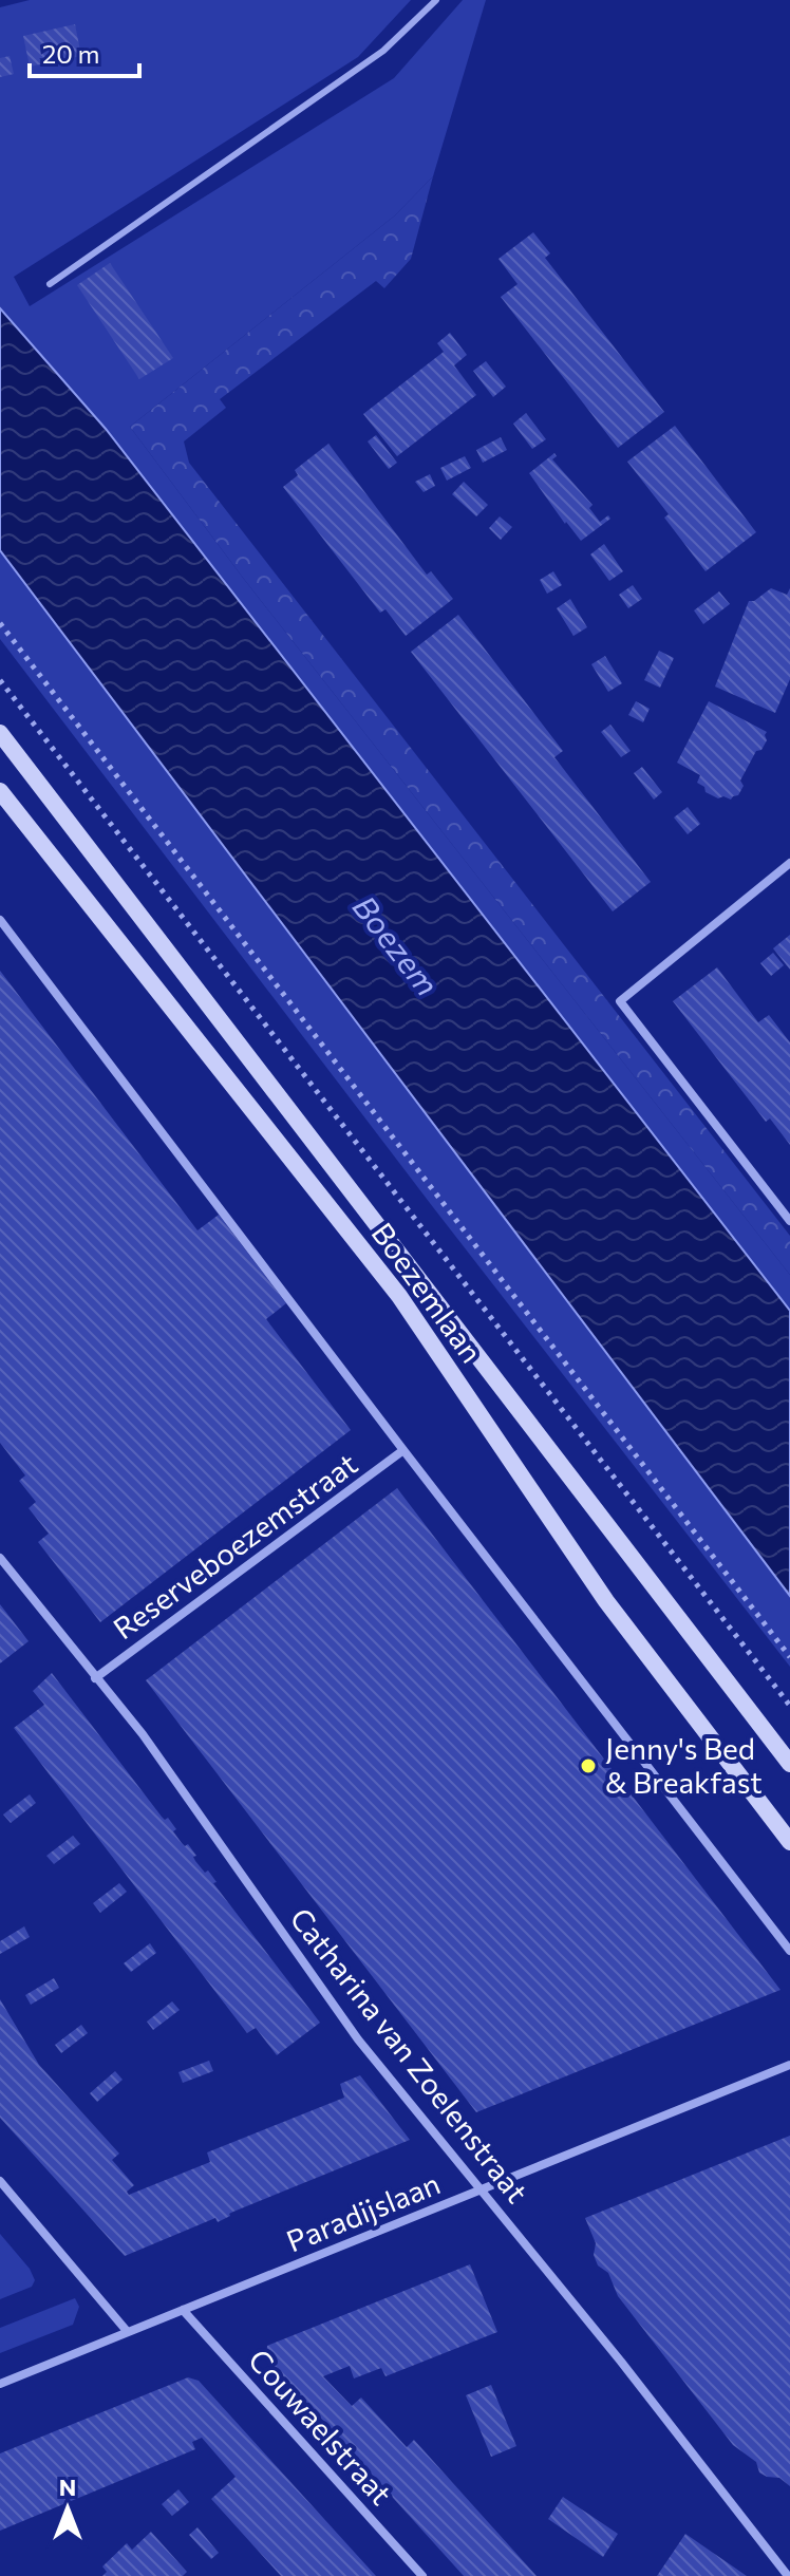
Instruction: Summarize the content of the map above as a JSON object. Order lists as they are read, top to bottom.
{
  "streets": {
    "main road": ["Boezemlaan"],
    "street": [
      "Reserveboezemstraat",
      "Catharina van Zoelenstraat",
      "Paradijslaan",
      "Couwaelstraat"
    ]
  },
  "crossings": [
    ["Reserveboezemstraat", "Catharina van Zoelenstraat"],
    ["Catharina van Zoelenstraat", "Paradijslaan"],
    ["Paradijslaan", "Couwaelstraat"]
  ],
  "water": ["Boezem"],
  "places": ["Jenny's Bed & Breakfast"],
  "scale_bar": "20 m",
  "north": "top"
}
